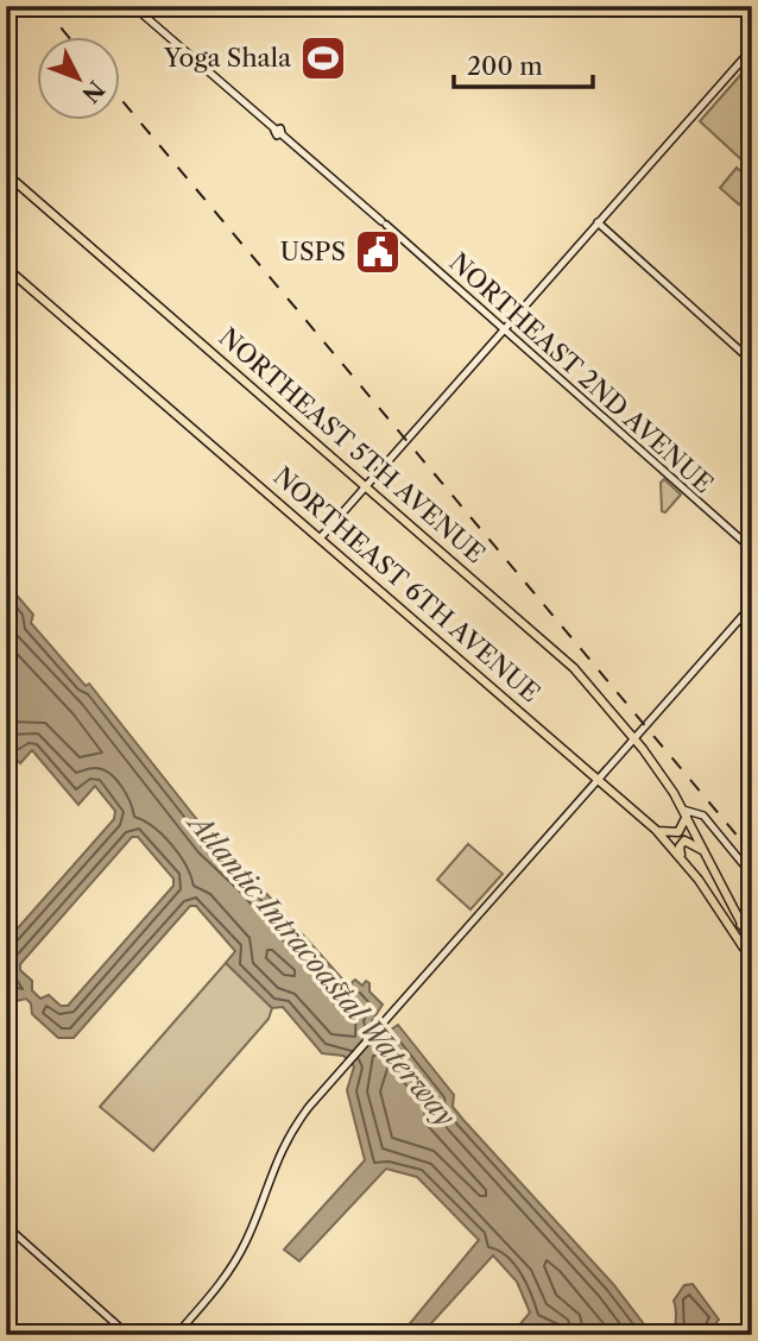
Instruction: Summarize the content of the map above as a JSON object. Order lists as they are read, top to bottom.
{
  "streets": {
    "main road": ["NORTHEAST 5TH AVENUE", "NORTHEAST 6TH AVENUE"],
    "street": ["NORTHEAST 2ND AVENUE"]
  },
  "water": ["Atlantic Intracoastal Waterway"],
  "places": {
    "sports": ["Yoga Shala"],
    "public building": ["USPS"]
  },
  "scale_bar": "200 m",
  "north": "bottom right"
}
